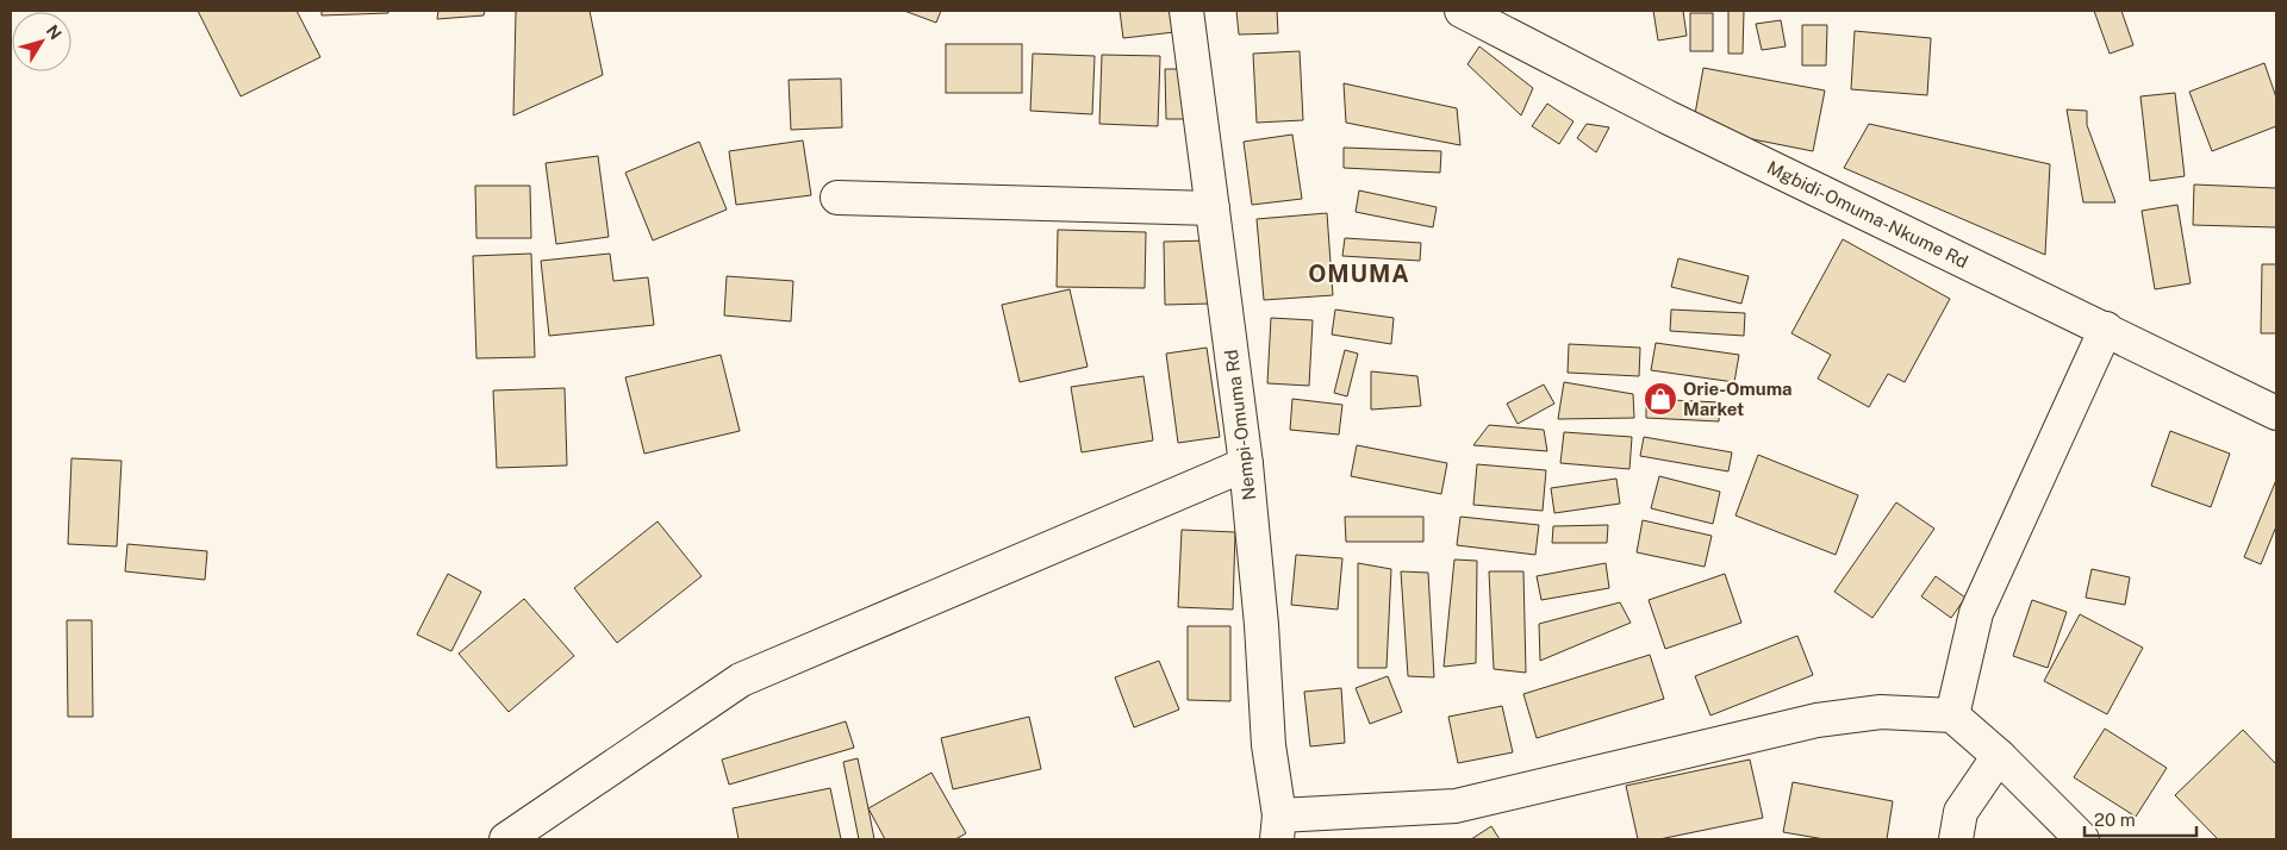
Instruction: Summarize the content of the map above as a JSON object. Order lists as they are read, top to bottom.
{
  "streets": {
    "street": ["Mgbidi-Omuma-Nkume Rd", "Nempi-Omuma Rd"]
  },
  "districts": ["OMUMA"],
  "places": {
    "shop": ["Orie-Omuma Market"]
  },
  "scale_bar": "20 m",
  "north": "top right"
}
